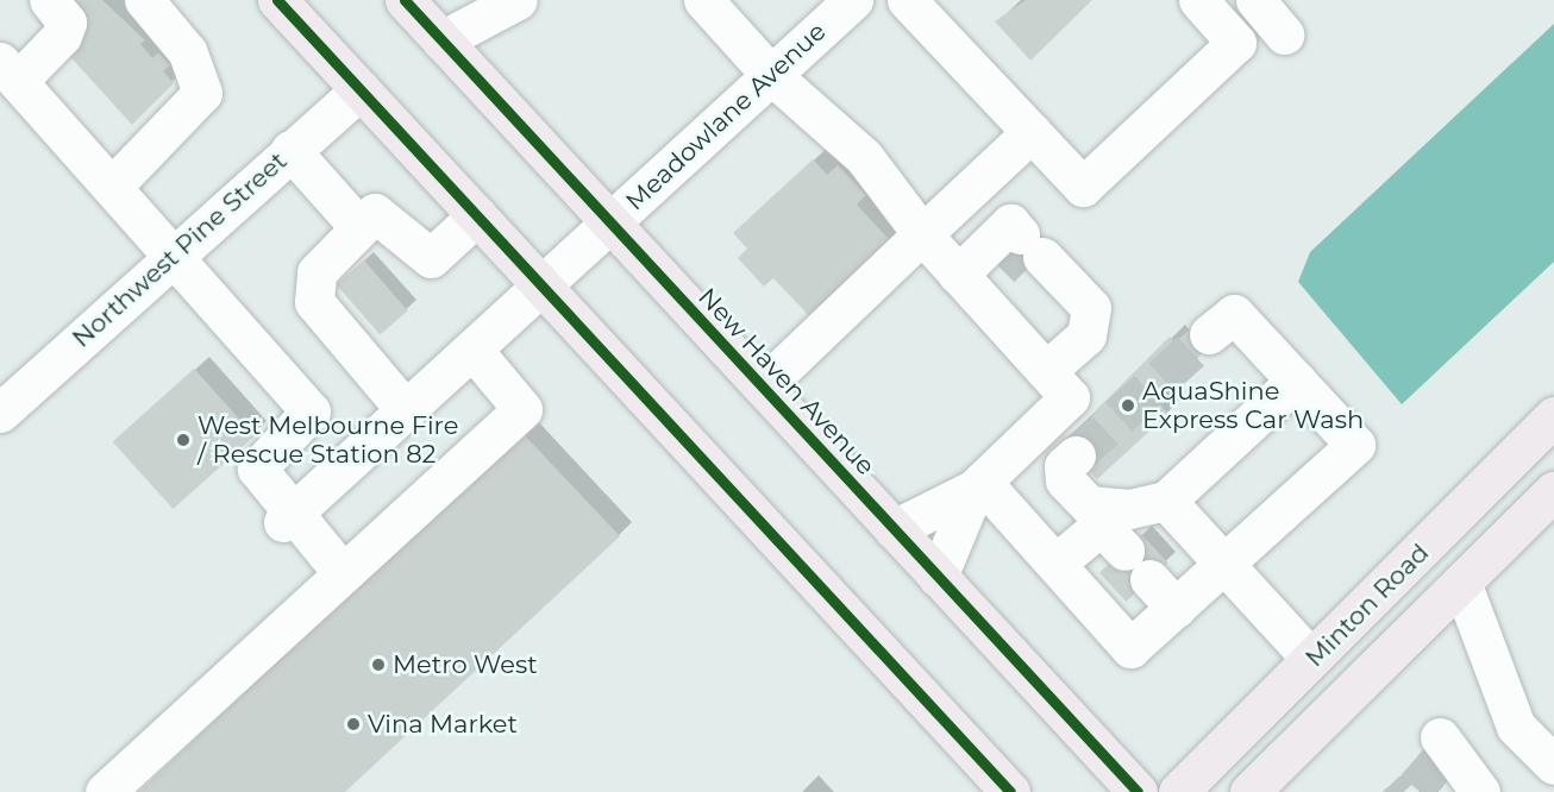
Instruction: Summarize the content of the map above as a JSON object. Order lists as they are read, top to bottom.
{
  "streets": {
    "main road": ["New Haven Avenue", "Minton Road"],
    "street": ["Meadowlane Avenue", "Northwest Pine Street"]
  },
  "crossings": [
    ["Meadowlane Avenue", "New Haven Avenue"]
  ],
  "places": [
    "AquaShine Express Car Wash",
    "West Melbourne Fire / Rescue Station 82",
    "Metro West",
    "Vina Market"
  ]
}
